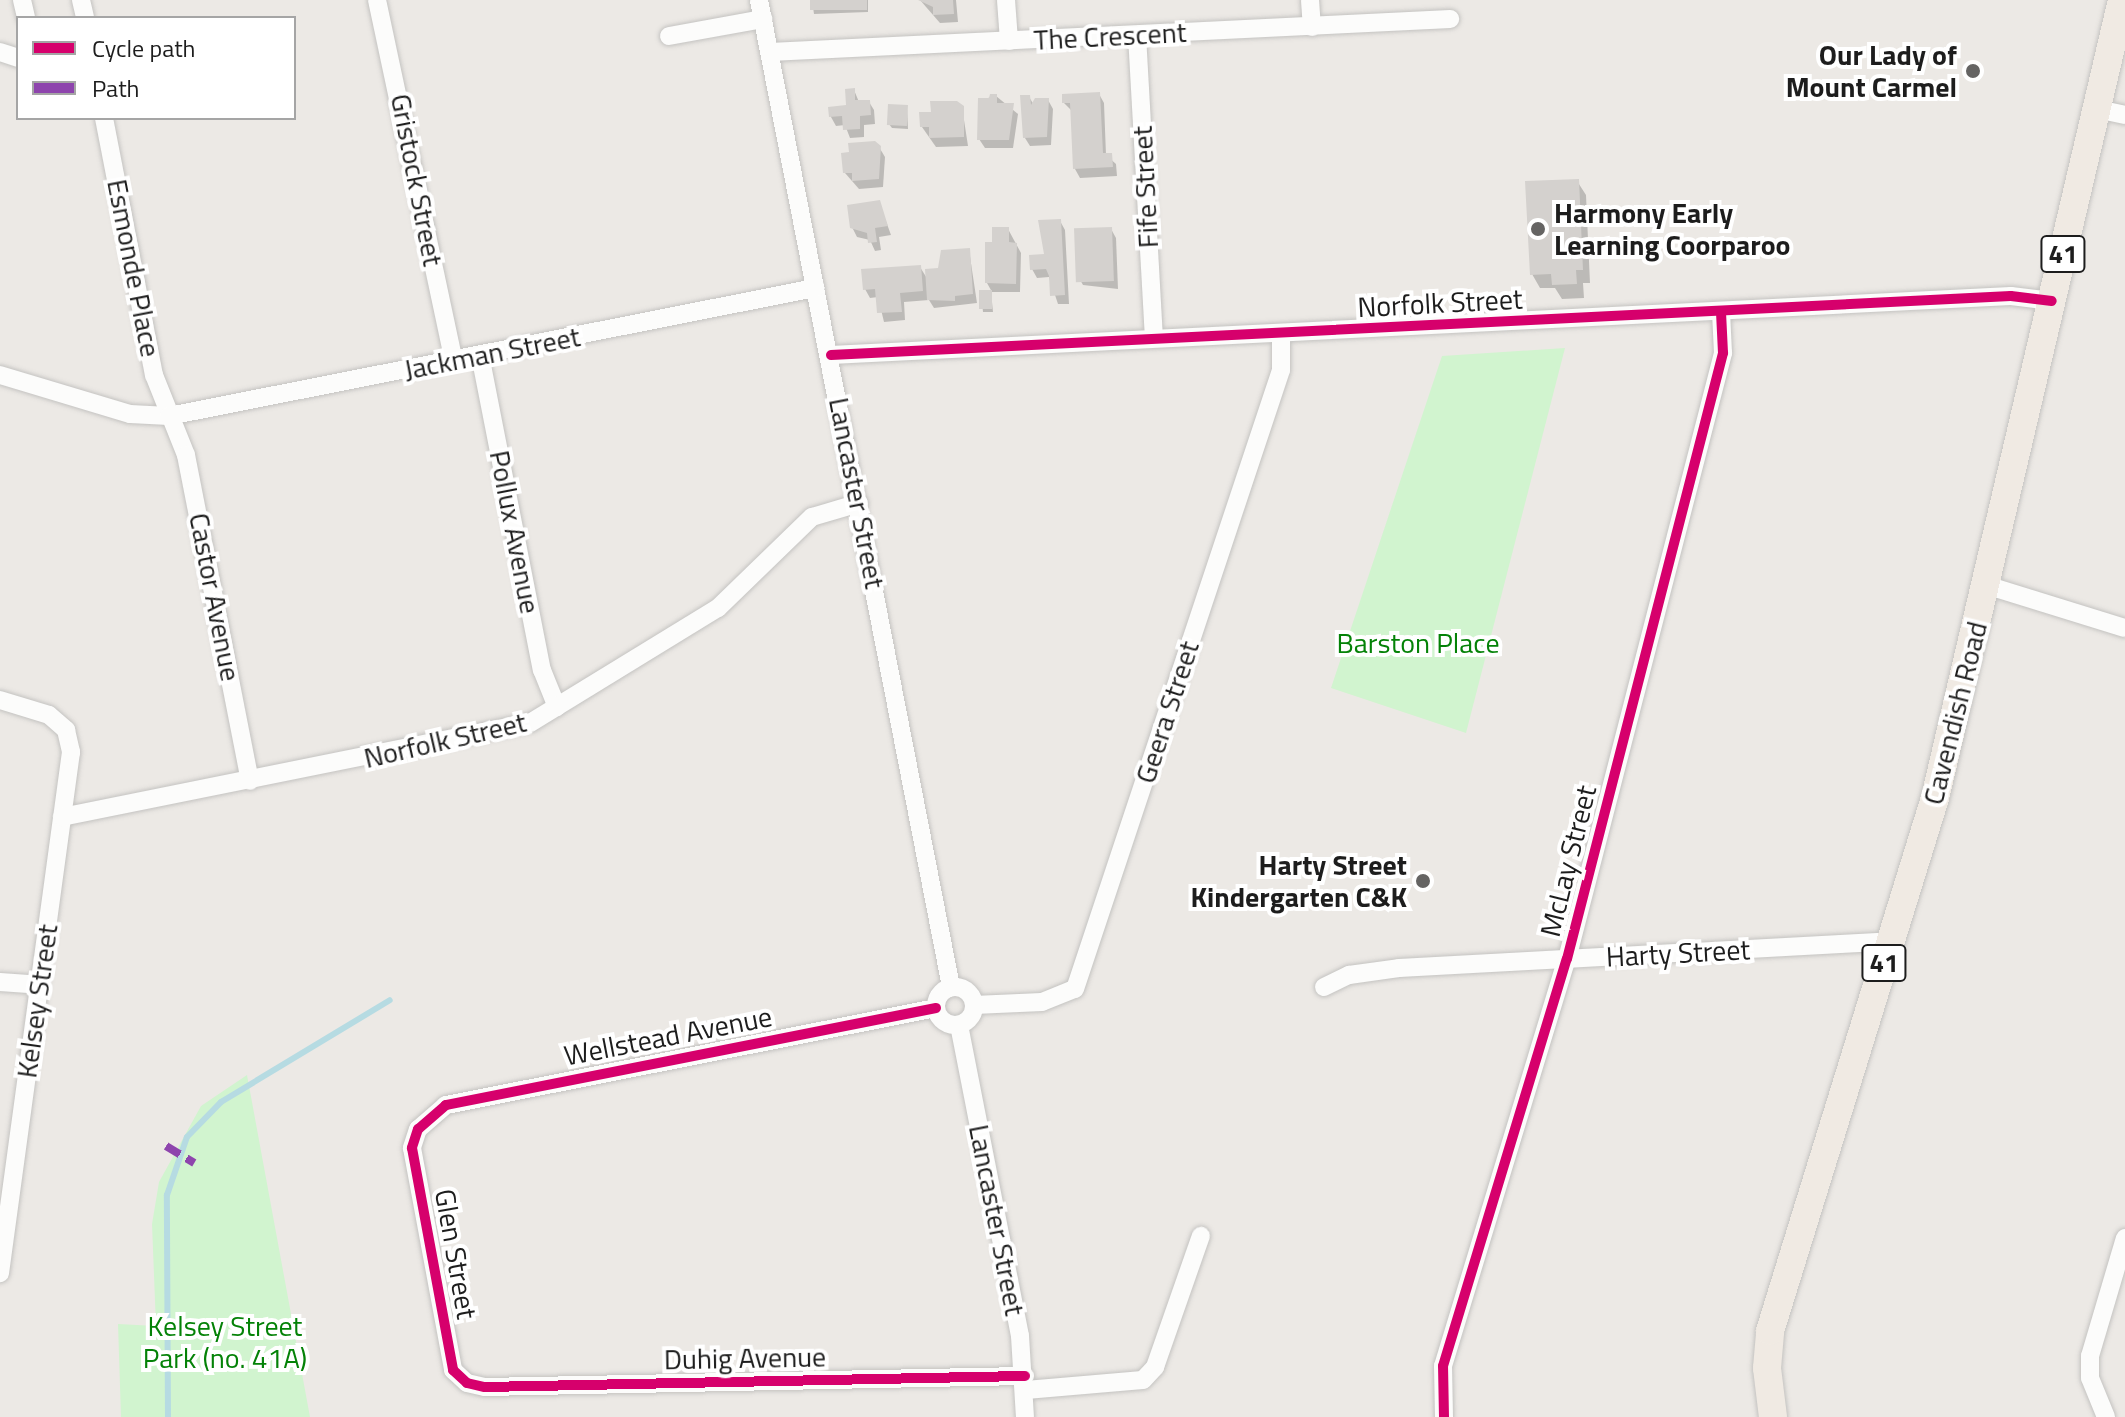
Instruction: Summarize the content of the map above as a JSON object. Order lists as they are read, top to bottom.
{
  "streets": {
    "main road": ["41", "Cavendish Road"],
    "street": [
      "The Crescent",
      "Gristock Street",
      "Fife Street",
      "Esmonde Place",
      "Norfolk Street",
      "Jackman Street",
      "Lancaster Street",
      "Pollux Avenue",
      "Castor Avenue",
      "Geera Street",
      "McLay Street",
      "Harty Street",
      "Kelsey Street",
      "Wellstead Avenue",
      "Glen Street",
      "Duhig Avenue"
    ]
  },
  "crossings": [
    ["The Crescent", "Fife Street"],
    ["The Crescent", "Lancaster Street"],
    ["Gristock Street", "Jackman Street"],
    ["Fife Street", "Norfolk Street"],
    ["Esmonde Place", "Jackman Street"],
    ["Esmonde Place", "Castor Avenue"],
    ["Norfolk Street", "Lancaster Street"],
    ["Norfolk Street", "Pollux Avenue"],
    ["Norfolk Street", "Castor Avenue"],
    ["Norfolk Street", "Geera Street"],
    ["Norfolk Street", "Cavendish Road"],
    ["Norfolk Street", "McLay Street"],
    ["Norfolk Street", "Kelsey Street"],
    ["Jackman Street", "Lancaster Street"],
    ["Jackman Street", "Pollux Avenue"],
    ["Jackman Street", "Castor Avenue"],
    ["Lancaster Street", "Geera Street"],
    ["Lancaster Street", "Wellstead Avenue"],
    ["Lancaster Street", "Duhig Avenue"],
    ["Geera Street", "Wellstead Avenue"],
    ["Cavendish Road", "Harty Street"],
    ["McLay Street", "Harty Street"],
    ["Wellstead Avenue", "Glen Street"],
    ["Glen Street", "Duhig Avenue"]
  ],
  "parks": ["Barston Place", "Kelsey Street Park (no. 41A)"],
  "places": ["Our Lady of Mount Carmel", "Harmony Early Learning Coorparoo", "Harty Street Kindergarten C&K"],
  "legend": ["Cycle path", "Path"]
}
